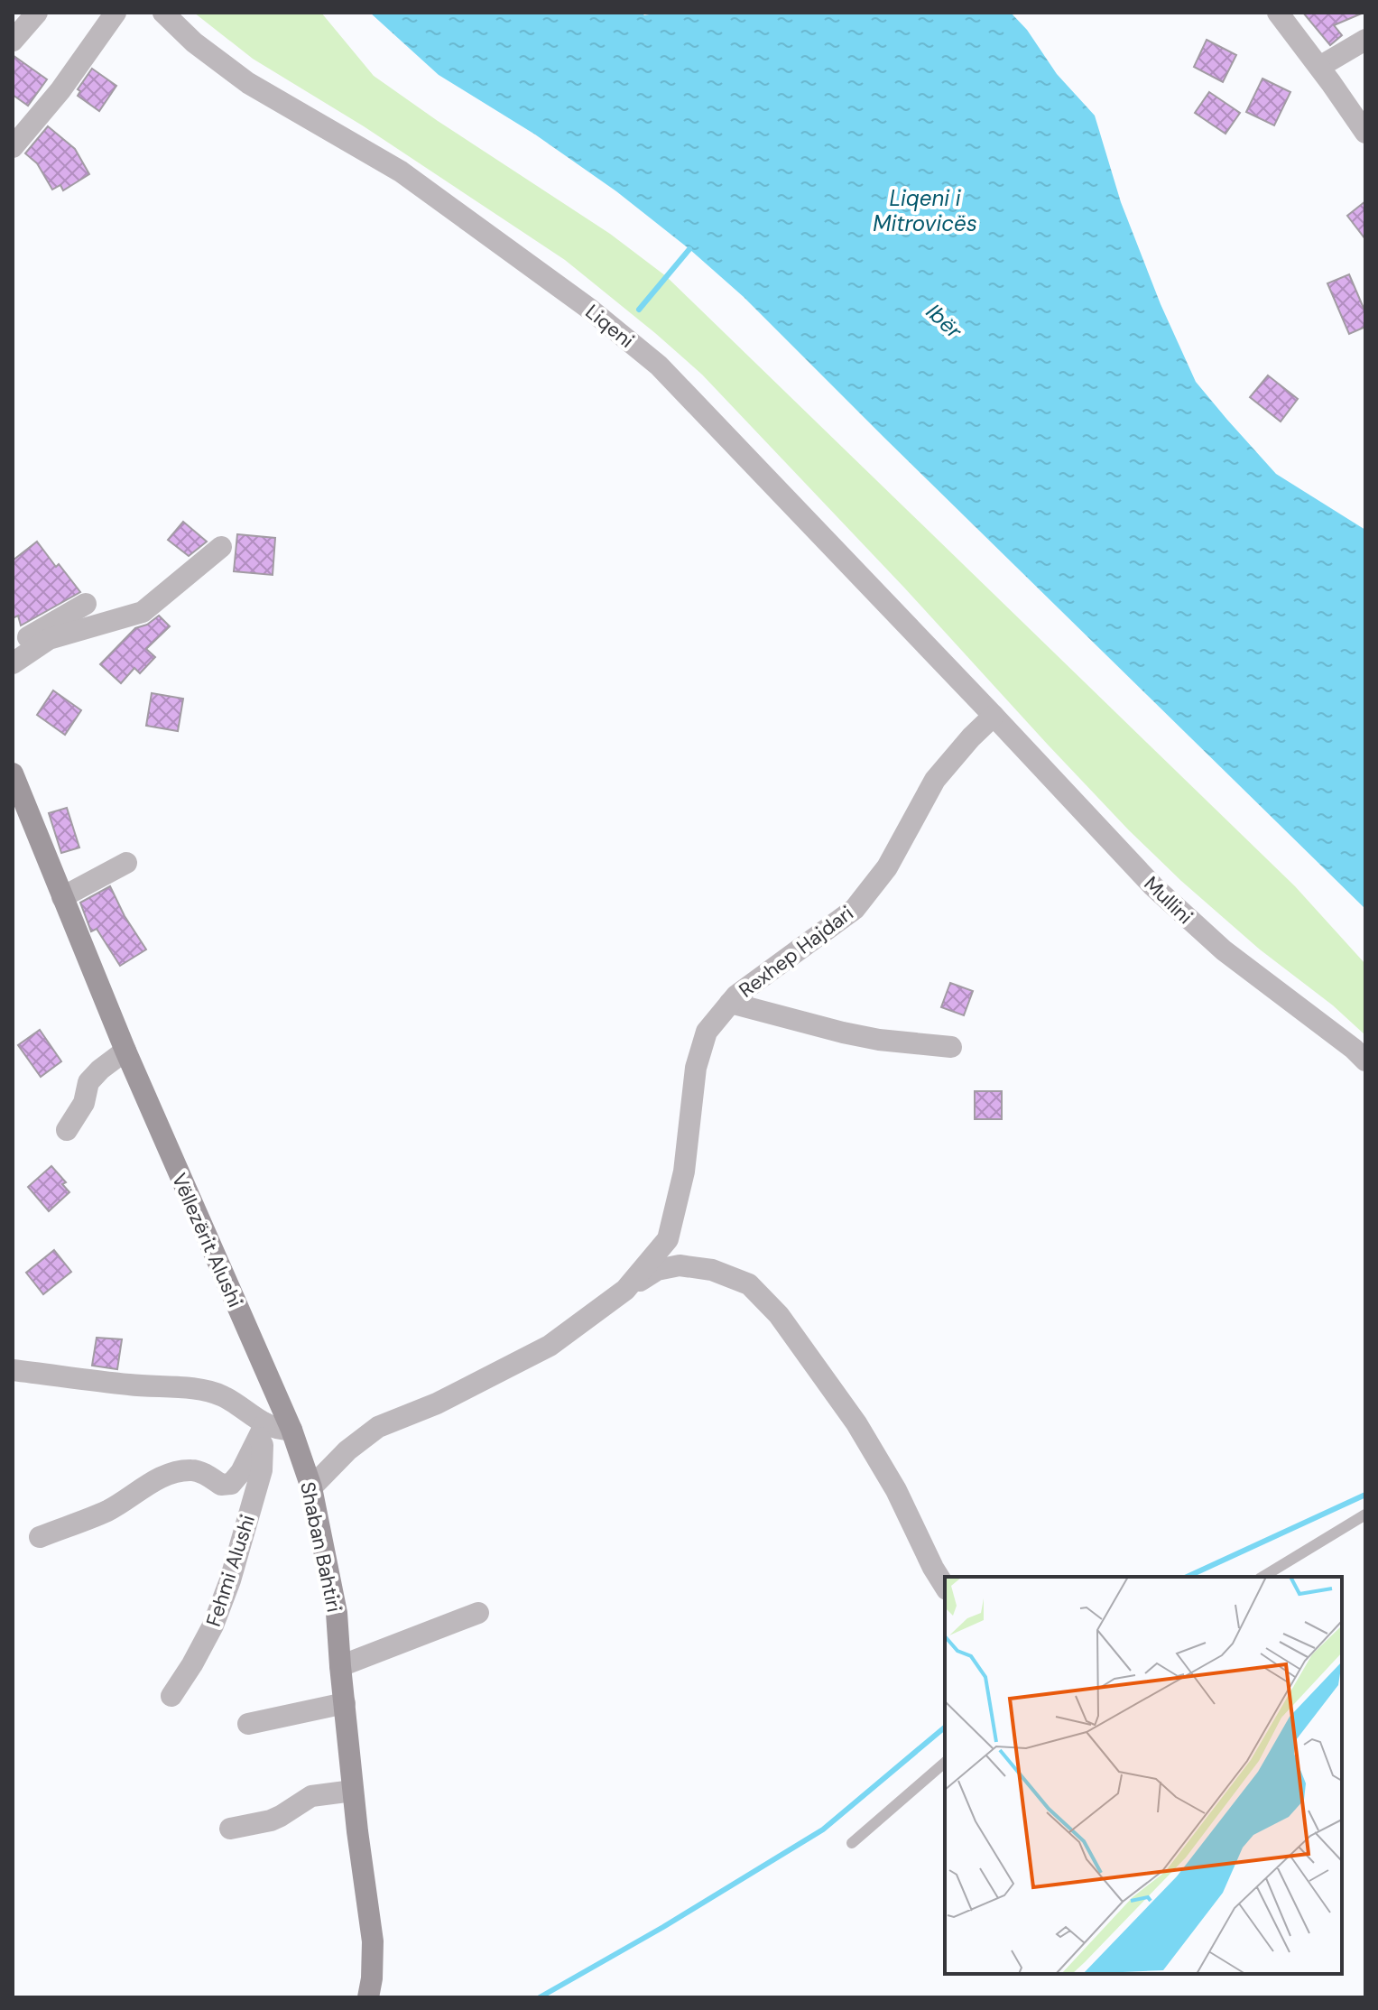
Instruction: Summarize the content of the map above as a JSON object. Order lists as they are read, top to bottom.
{
  "streets": {
    "main road": ["Vëllezërit Alushi", "Shaban Bahtiri"],
    "street": [
      "Liqeni",
      "Mullini",
      "Rexhep Hajdari",
      "Fehmi Alushi"
    ]
  },
  "crossings": [
    ["Liqeni", "Mullini"],
    ["Liqeni", "Rexhep Hajdari"],
    ["Mullini", "Rexhep Hajdari"],
    ["Rexhep Hajdari", "Shaban Bahtiri"],
    ["Vëllezërit Alushi", "Shaban Bahtiri"]
  ],
  "water": ["Liqeni i Mitrovicës", "Ibër"]
}
